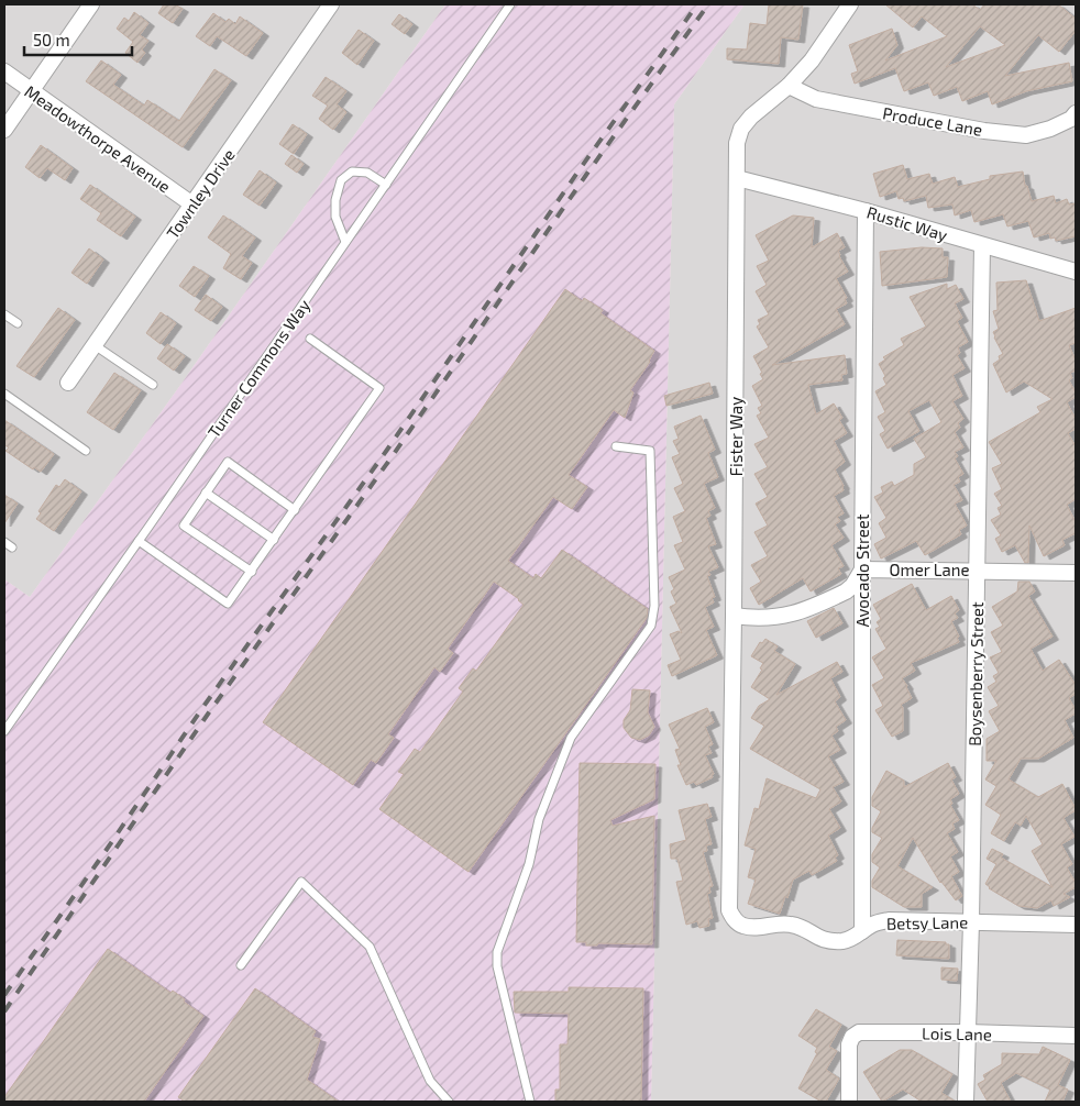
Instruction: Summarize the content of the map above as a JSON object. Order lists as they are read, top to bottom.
{
  "streets": {
    "street": [
      "Produce Lane",
      "Meadowthorpe Avenue",
      "Townley Drive",
      "Rustic Way",
      "Fister Way",
      "Omer Lane",
      "Avocado Street",
      "Boysenberry Street",
      "Betsy Lane",
      "Lois Lane"
    ],
    "lane": ["Turner Commons Way"]
  },
  "crossings": [
    ["Produce Lane", "Fister Way"],
    ["Meadowthorpe Avenue", "Townley Drive"],
    ["Rustic Way", "Fister Way"],
    ["Rustic Way", "Avocado Street"],
    ["Rustic Way", "Boysenberry Street"],
    ["Fister Way", "Betsy Lane"],
    ["Omer Lane", "Avocado Street"],
    ["Omer Lane", "Boysenberry Street"],
    ["Avocado Street", "Betsy Lane"],
    ["Boysenberry Street", "Betsy Lane"],
    ["Boysenberry Street", "Lois Lane"]
  ],
  "scale_bar": "50 m"
}
